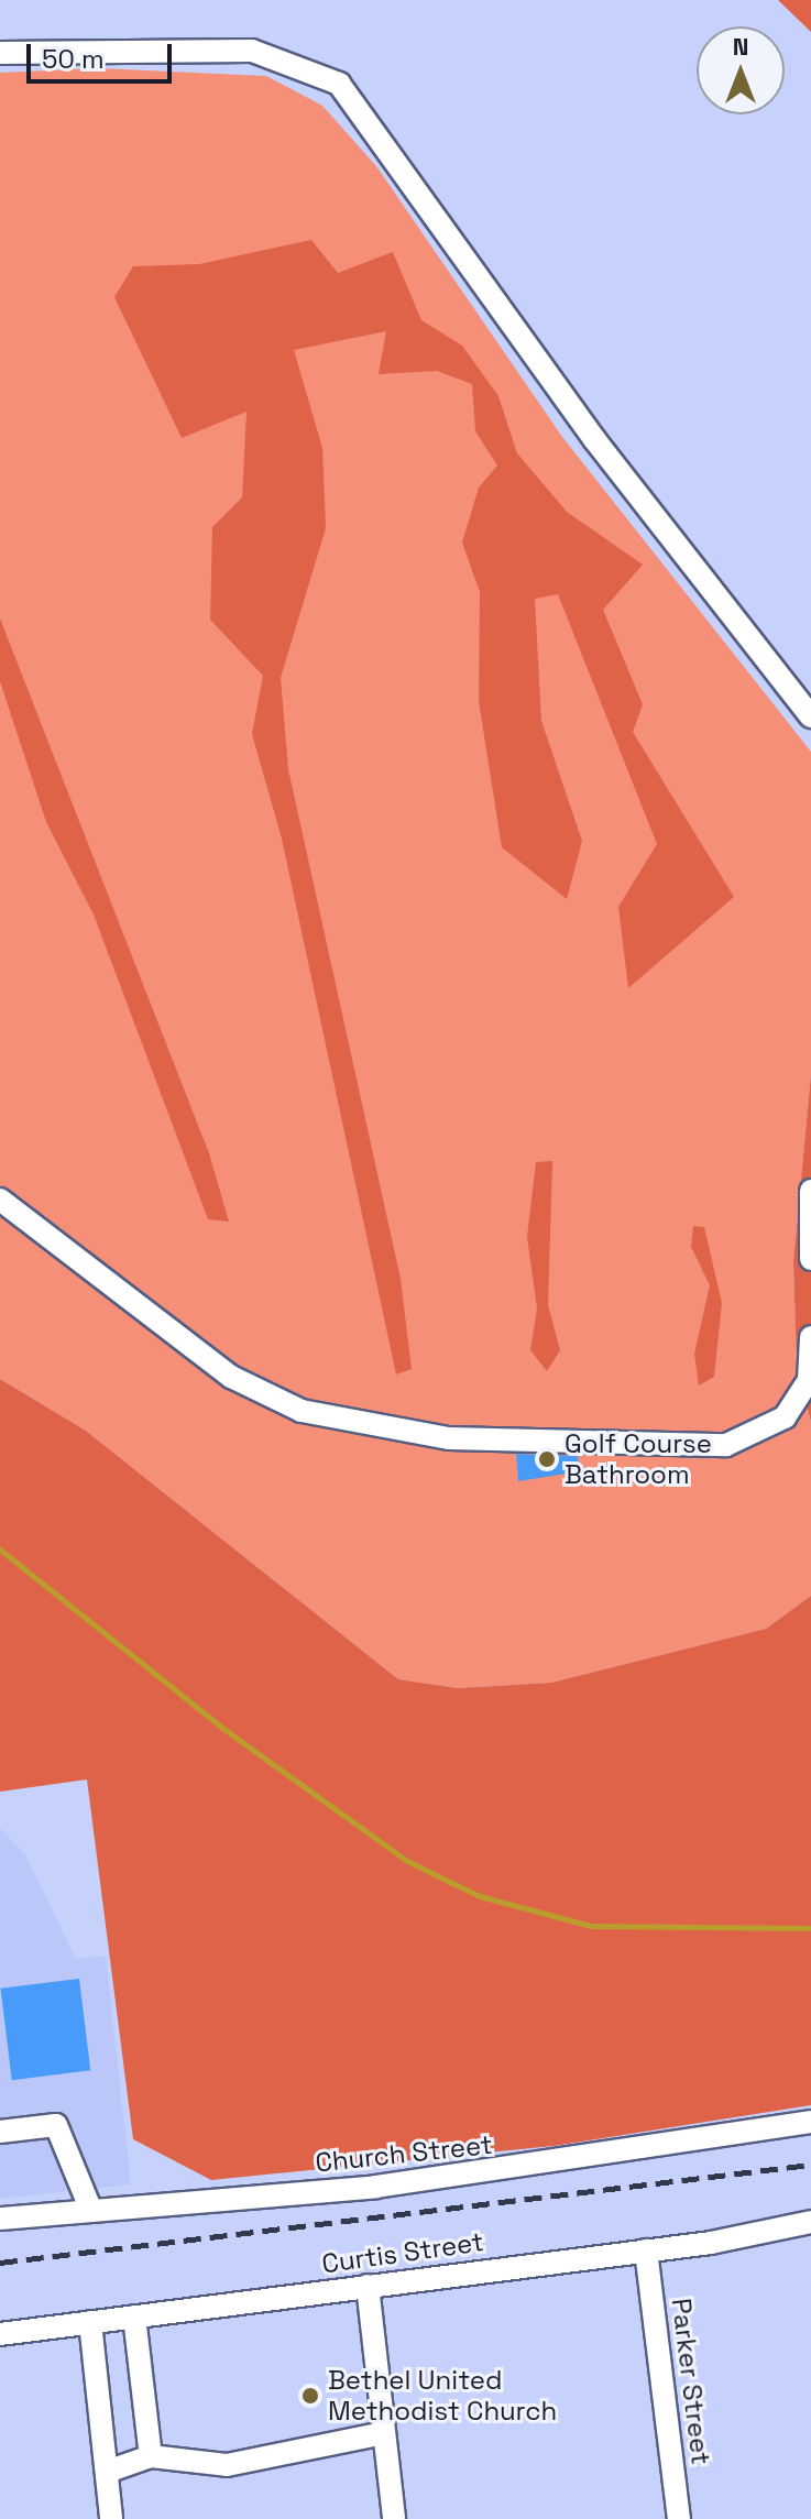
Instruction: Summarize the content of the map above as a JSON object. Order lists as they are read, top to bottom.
{
  "streets": {
    "street": ["Church Street", "Curtis Street", "Parker Street"]
  },
  "crossings": [
    ["Curtis Street", "Parker Street"]
  ],
  "places": ["Golf Course Bathroom", "Bethel United Methodist Church"],
  "scale_bar": "50 m",
  "north": "top"
}
